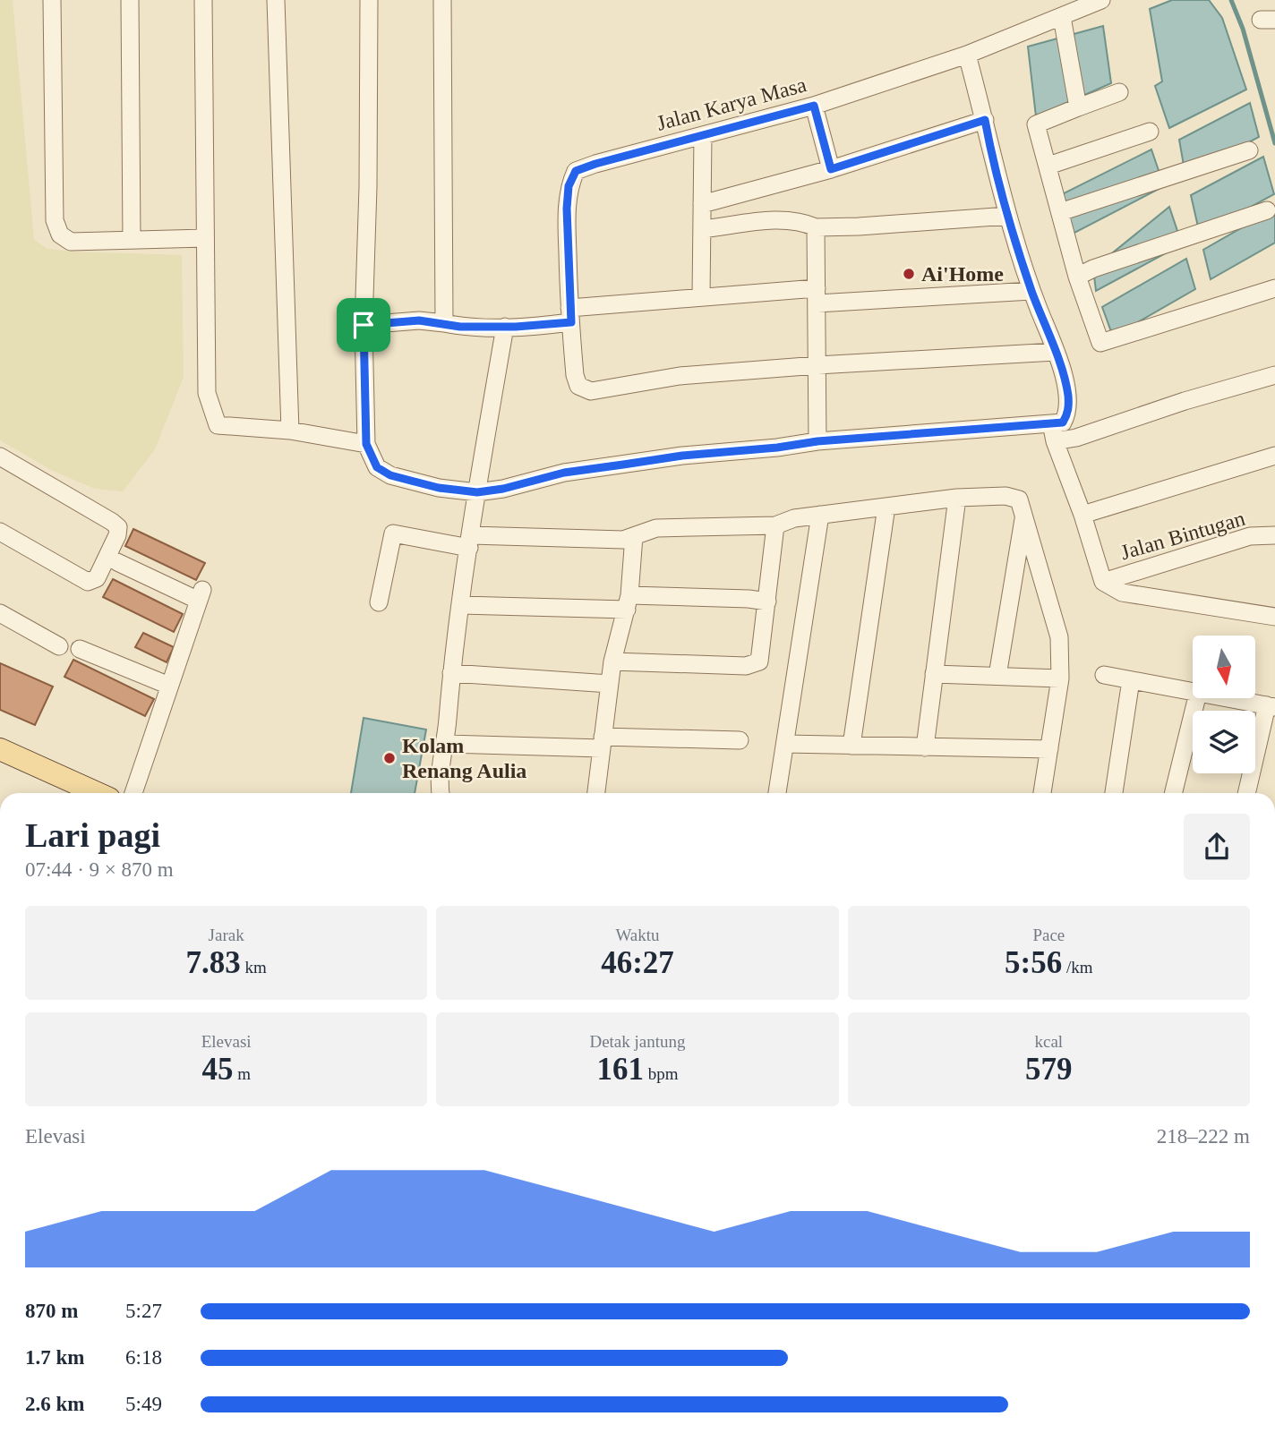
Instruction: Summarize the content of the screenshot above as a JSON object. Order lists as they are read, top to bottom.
{
  "streets": {
    "street": ["Jalan Karya Masa", "Jalan Bintugan"]
  },
  "places": ["Ai'Home", "Kolam Renang Aulia"],
  "north": "bottom",
  "page": {
    "heading": ["Lari pagi", "07:44 · 9 × 870 m"],
    "stats": [
      ["Jarak", "7.83 km"],
      ["Waktu", "46:27"],
      ["Pace", "5:56 /km"],
      ["Elevasi", "45 m"],
      ["Detak jantung", "161 bpm"],
      ["kcal", "579"]
    ],
    "chart": ["Elevasi", "218–222 m"],
    "list": [
      {
        "name": "870 m",
        "note": "5:27"
      },
      {
        "name": "1.7 km",
        "note": "6:18"
      },
      {
        "name": "2.6 km",
        "note": "5:49"
      }
    ]
  }
}
